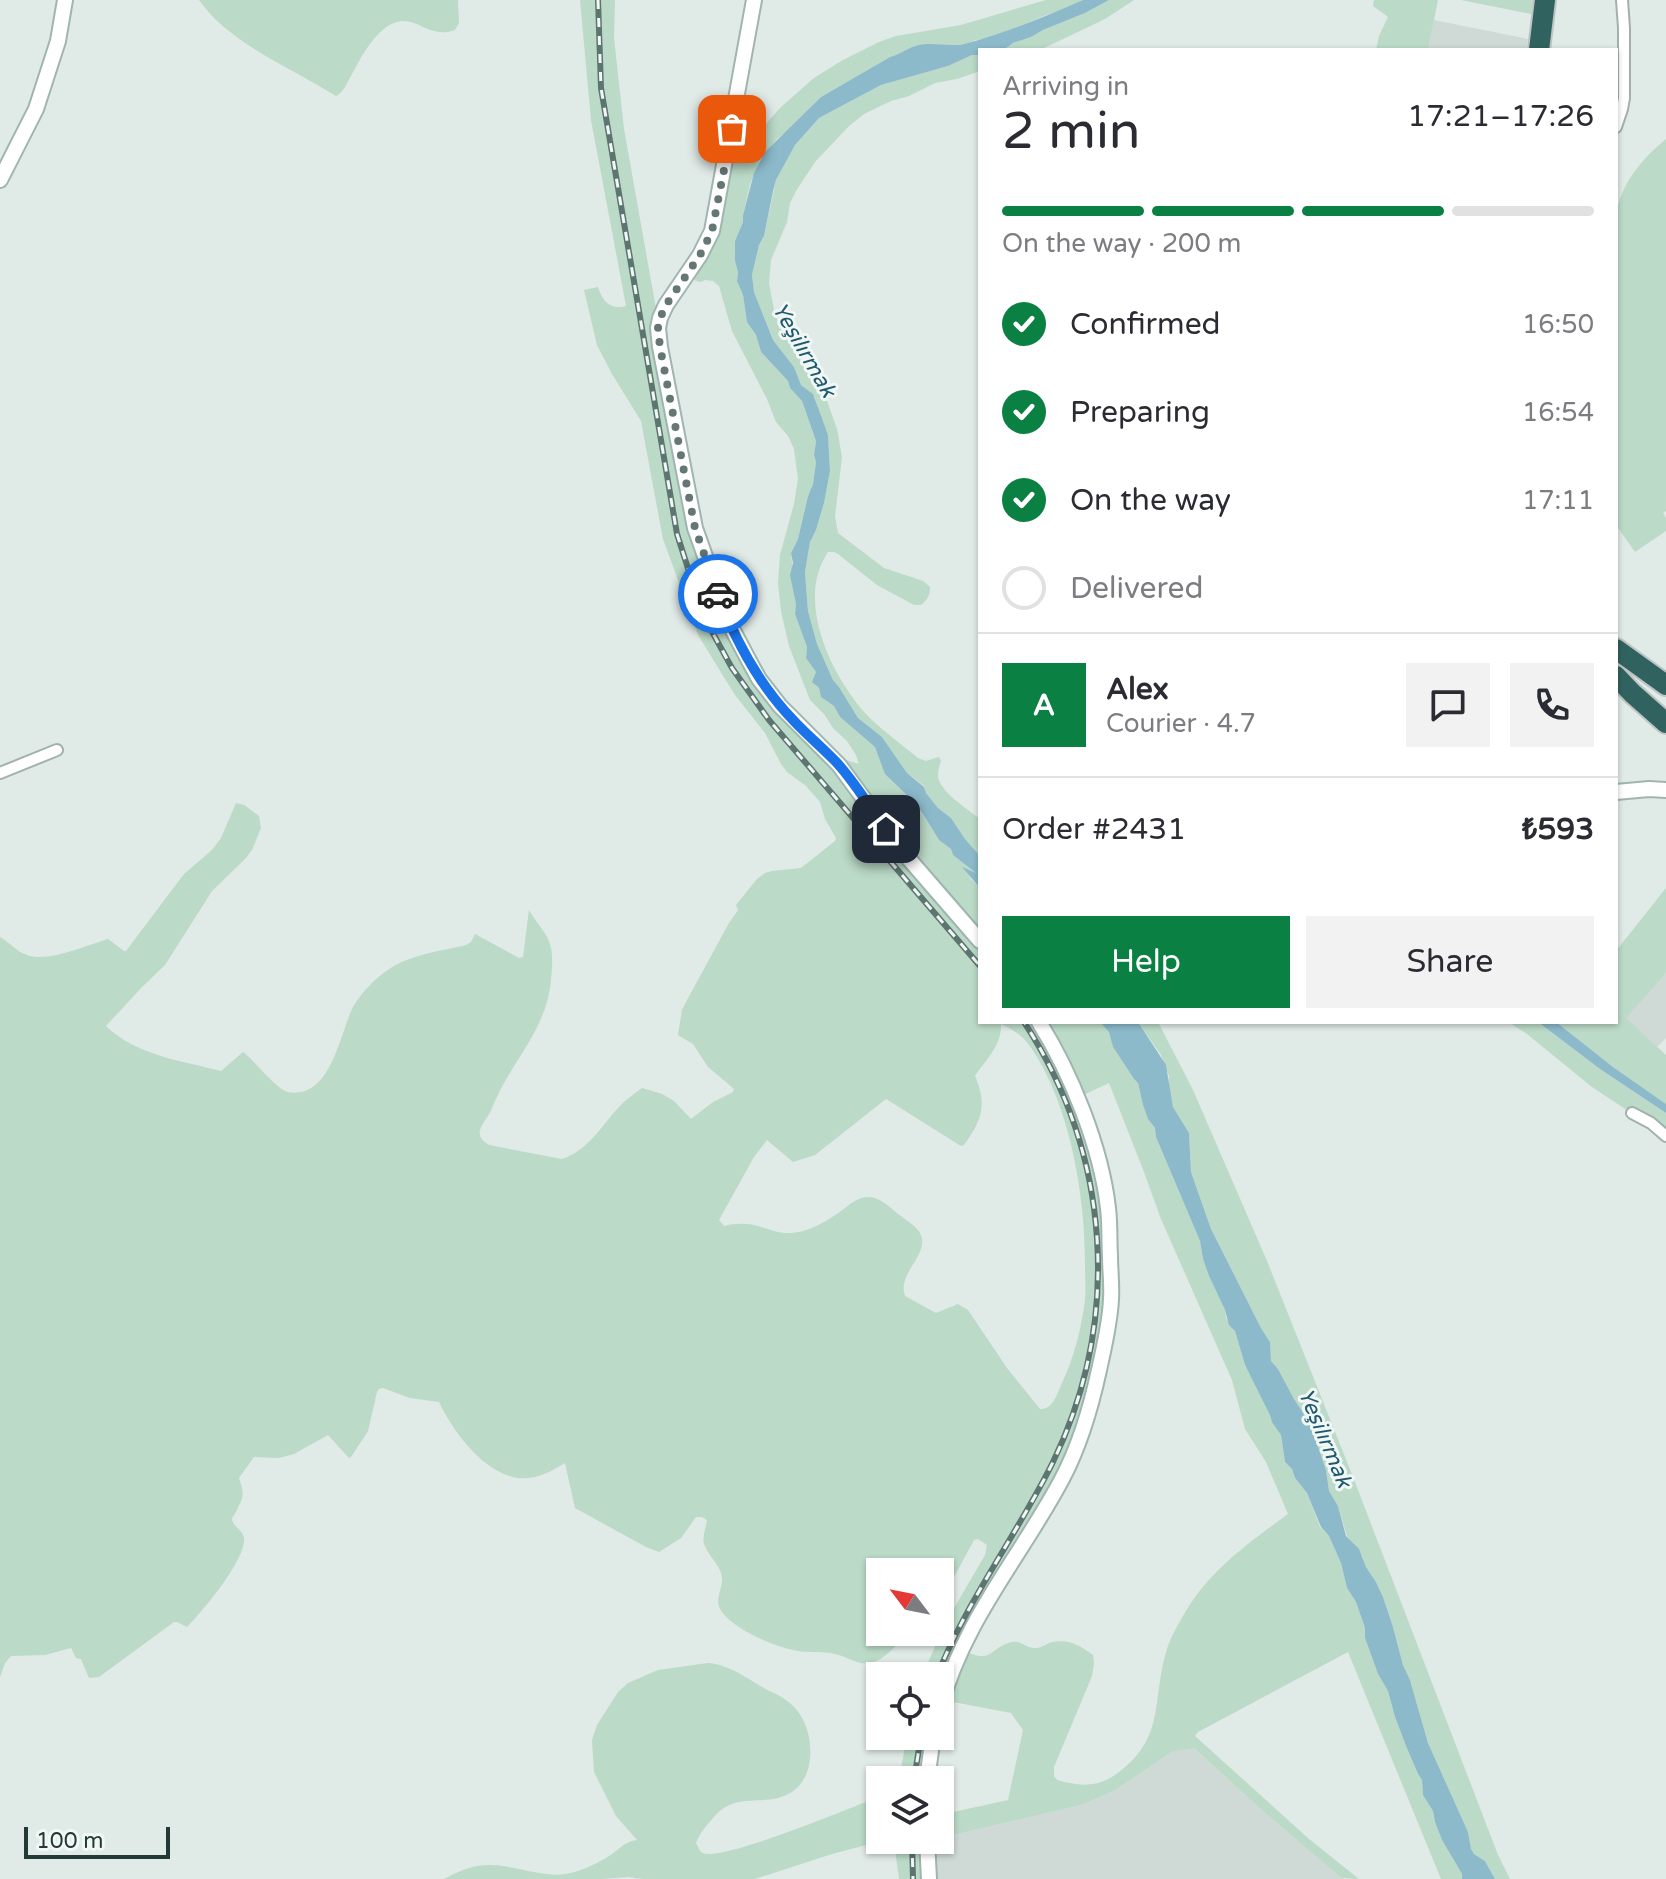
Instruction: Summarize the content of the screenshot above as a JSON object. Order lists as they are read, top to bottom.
{
  "water": ["Yeşilırmak"],
  "scale_bar": "100 m",
  "north": "top left",
  "page": {
    "heading": ["2 min", "Arriving in", "17:21–17:26"],
    "panel": [
      "Alex",
      "Courier · 4.7",
      "Order #2431",
      "₺593"
    ],
    "bar": "On the way · 200 m",
    "list": [
      ["Confirmed", "16:50"],
      ["Preparing", "16:54"],
      ["On the way", "17:11"],
      "Delivered"
    ],
    "round": "A",
    "buttons": ["Help", "Share"],
    "scale": "100 m"
  }
}
